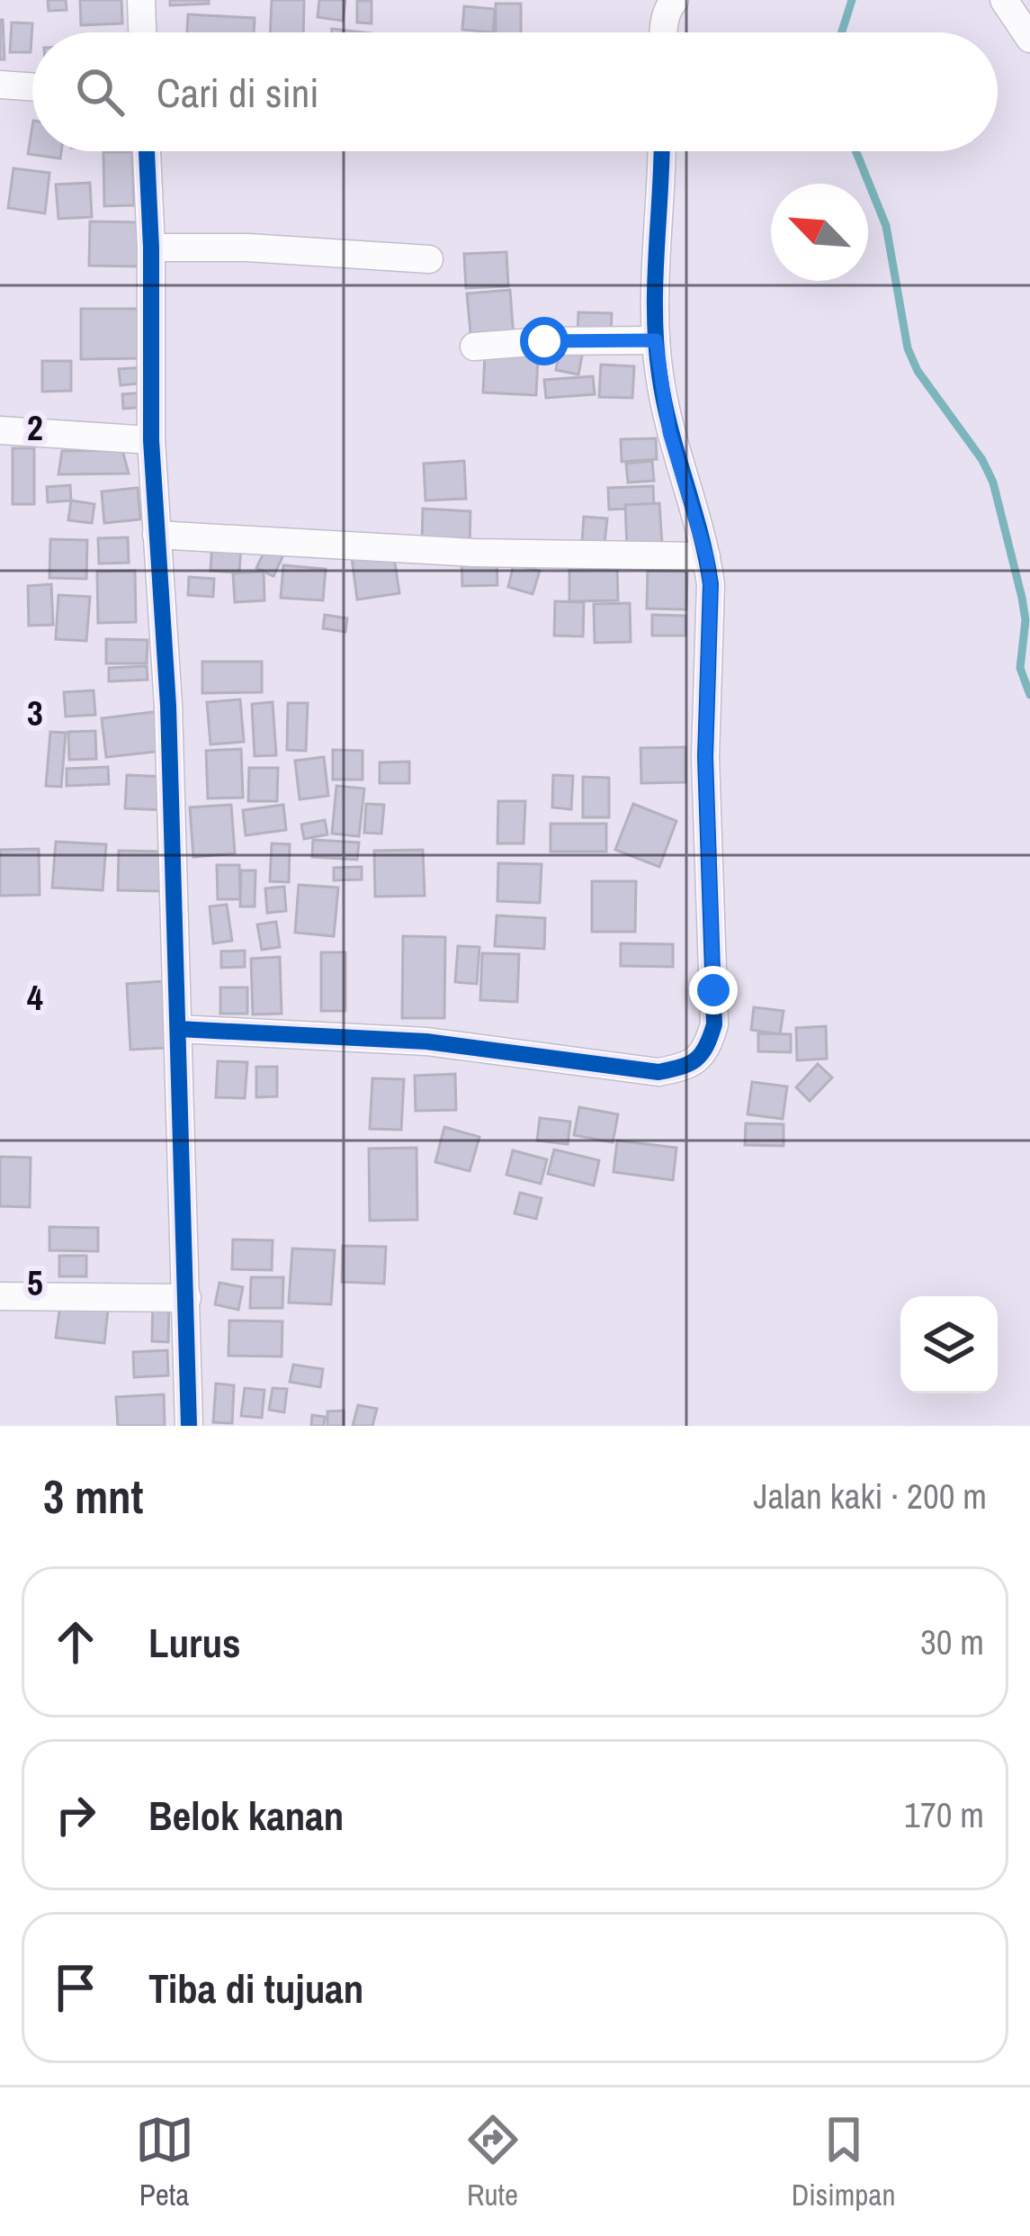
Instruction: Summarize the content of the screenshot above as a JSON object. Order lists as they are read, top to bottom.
{
  "north": "top left",
  "page": {
    "search": "Cari di sini",
    "heading": ["3 mnt", "Jalan kaki · 200 m"],
    "list": [
      ["Lurus", "30 m"],
      ["Belok kanan", "170 m"],
      "Tiba di tujuan"
    ],
    "nav": ["Peta", "Rute", "Disimpan"]
  },
  "grid": {
    "rows": [
      "2",
      "3",
      "4",
      "5"
    ]
  }
}
